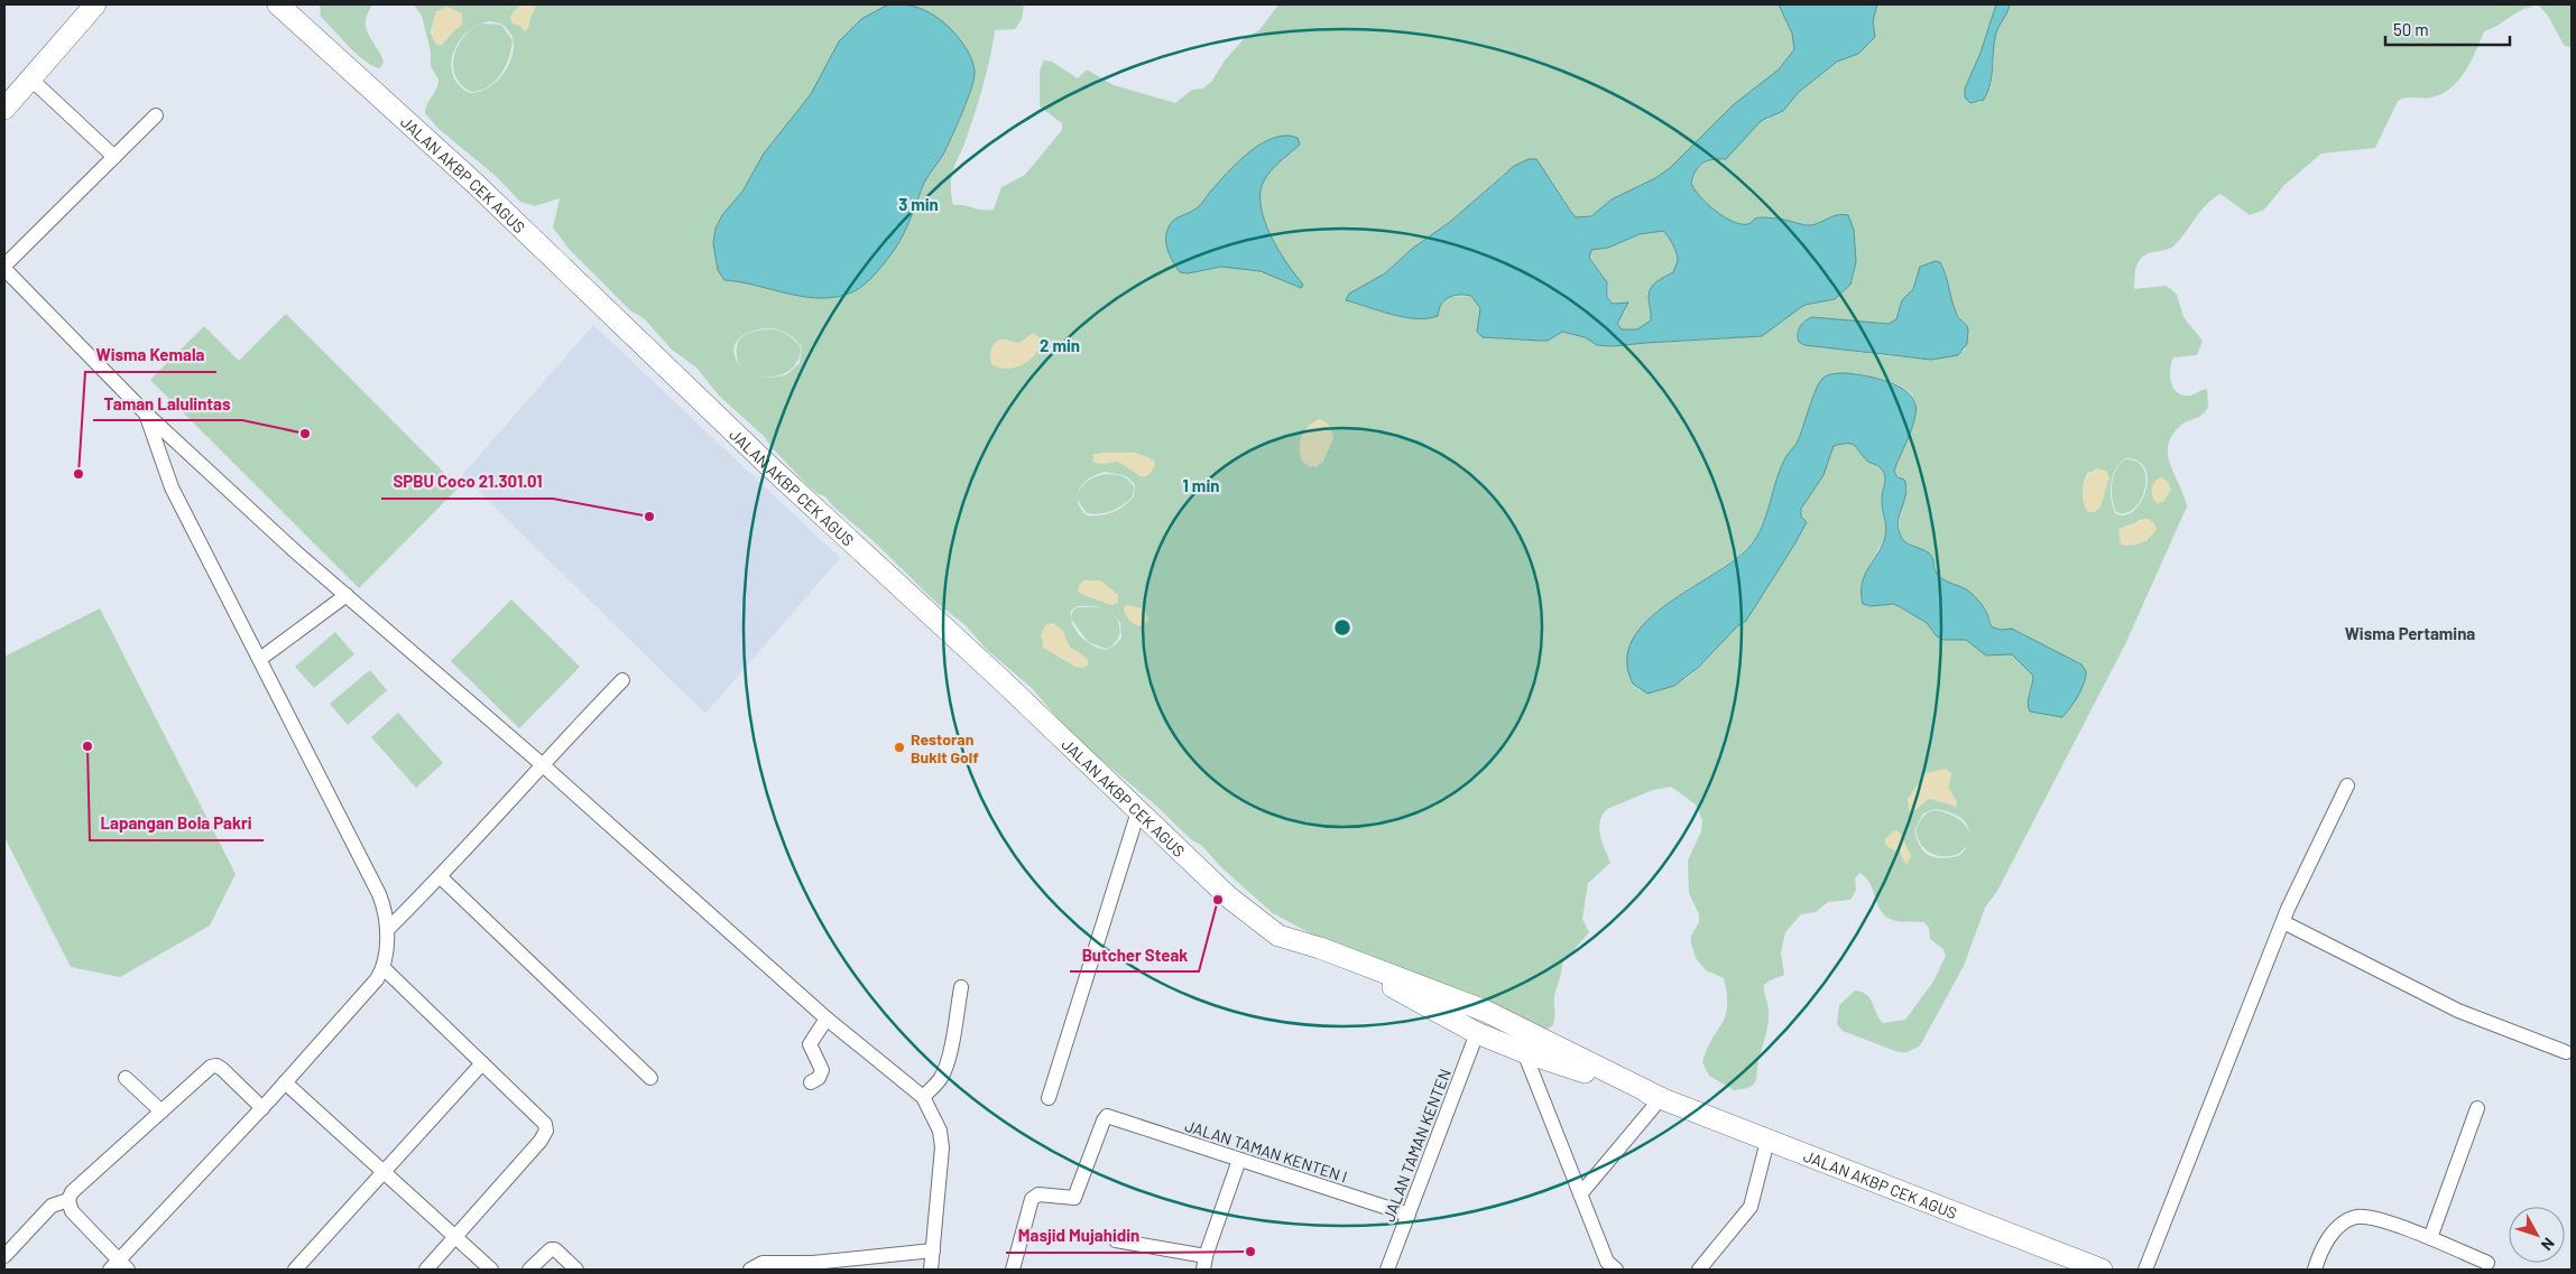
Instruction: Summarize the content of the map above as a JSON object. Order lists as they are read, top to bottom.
{
  "streets": {
    "main road": ["JALAN AKBP CEK AGUS"],
    "street": ["JALAN TAMAN KENTEN", "JALAN TAMAN KENTEN I"]
  },
  "crossings": [
    ["JALAN AKBP CEK AGUS", "JALAN TAMAN KENTEN"],
    ["JALAN TAMAN KENTEN", "JALAN TAMAN KENTEN I"]
  ],
  "districts": ["Wisma Pertamina"],
  "places": [
    "Taman Lalulintas",
    "Wisma Kemala",
    "SPBU Coco 21.301.01",
    "Lapangan Bola Pakri",
    "Restoran Bukit Golf",
    "Butcher Steak",
    "Masjid Mujahidin"
  ],
  "scale_bar": "50 m",
  "north": "bottom right",
  "rings": ["3 min", "2 min", "1 min"]
}
